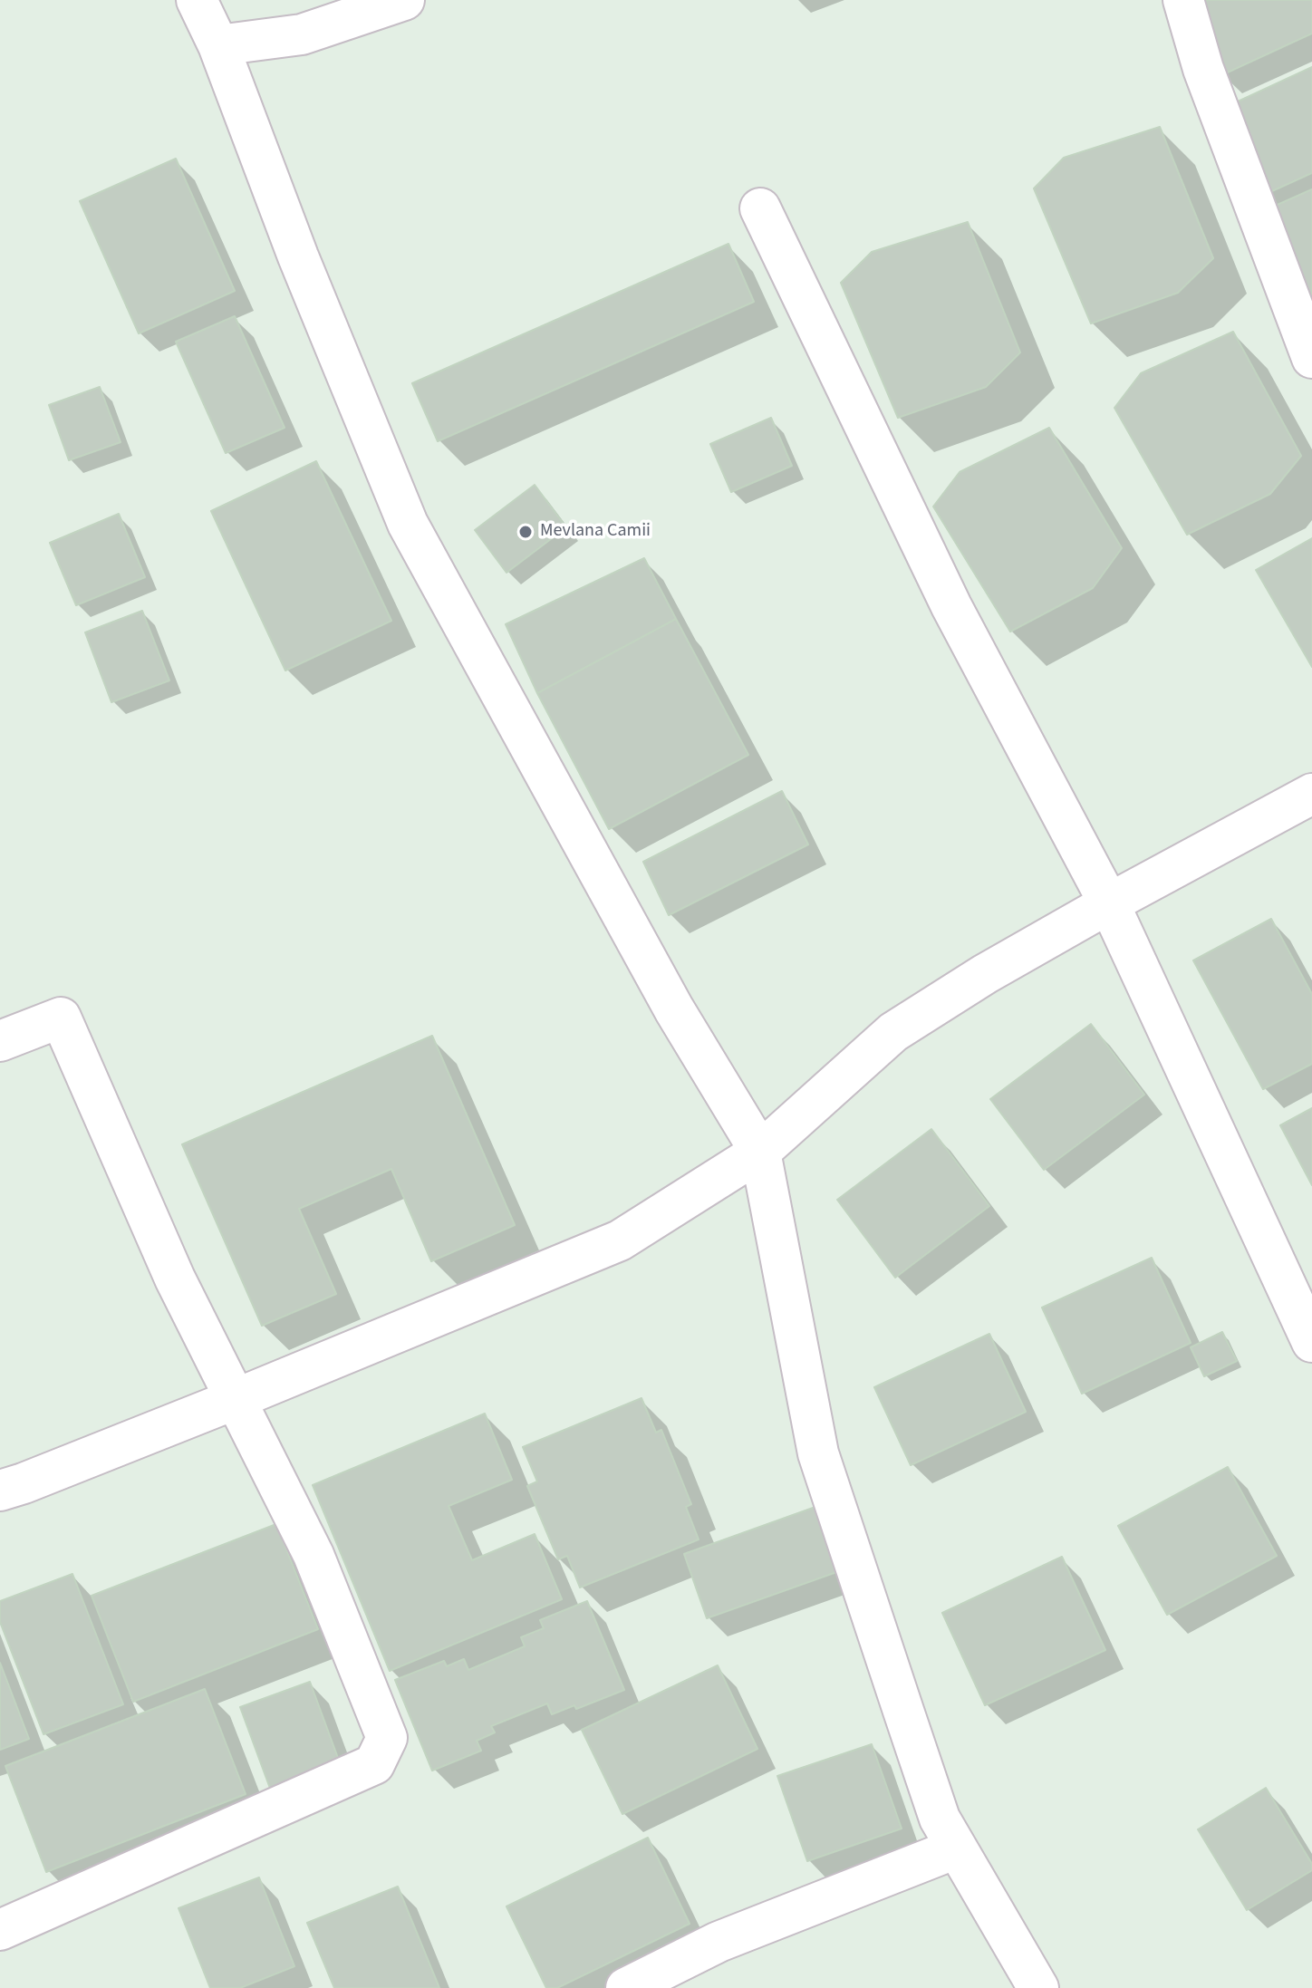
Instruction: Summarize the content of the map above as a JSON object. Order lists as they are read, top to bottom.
{
  "places": ["Mevlana Camii"]
}
